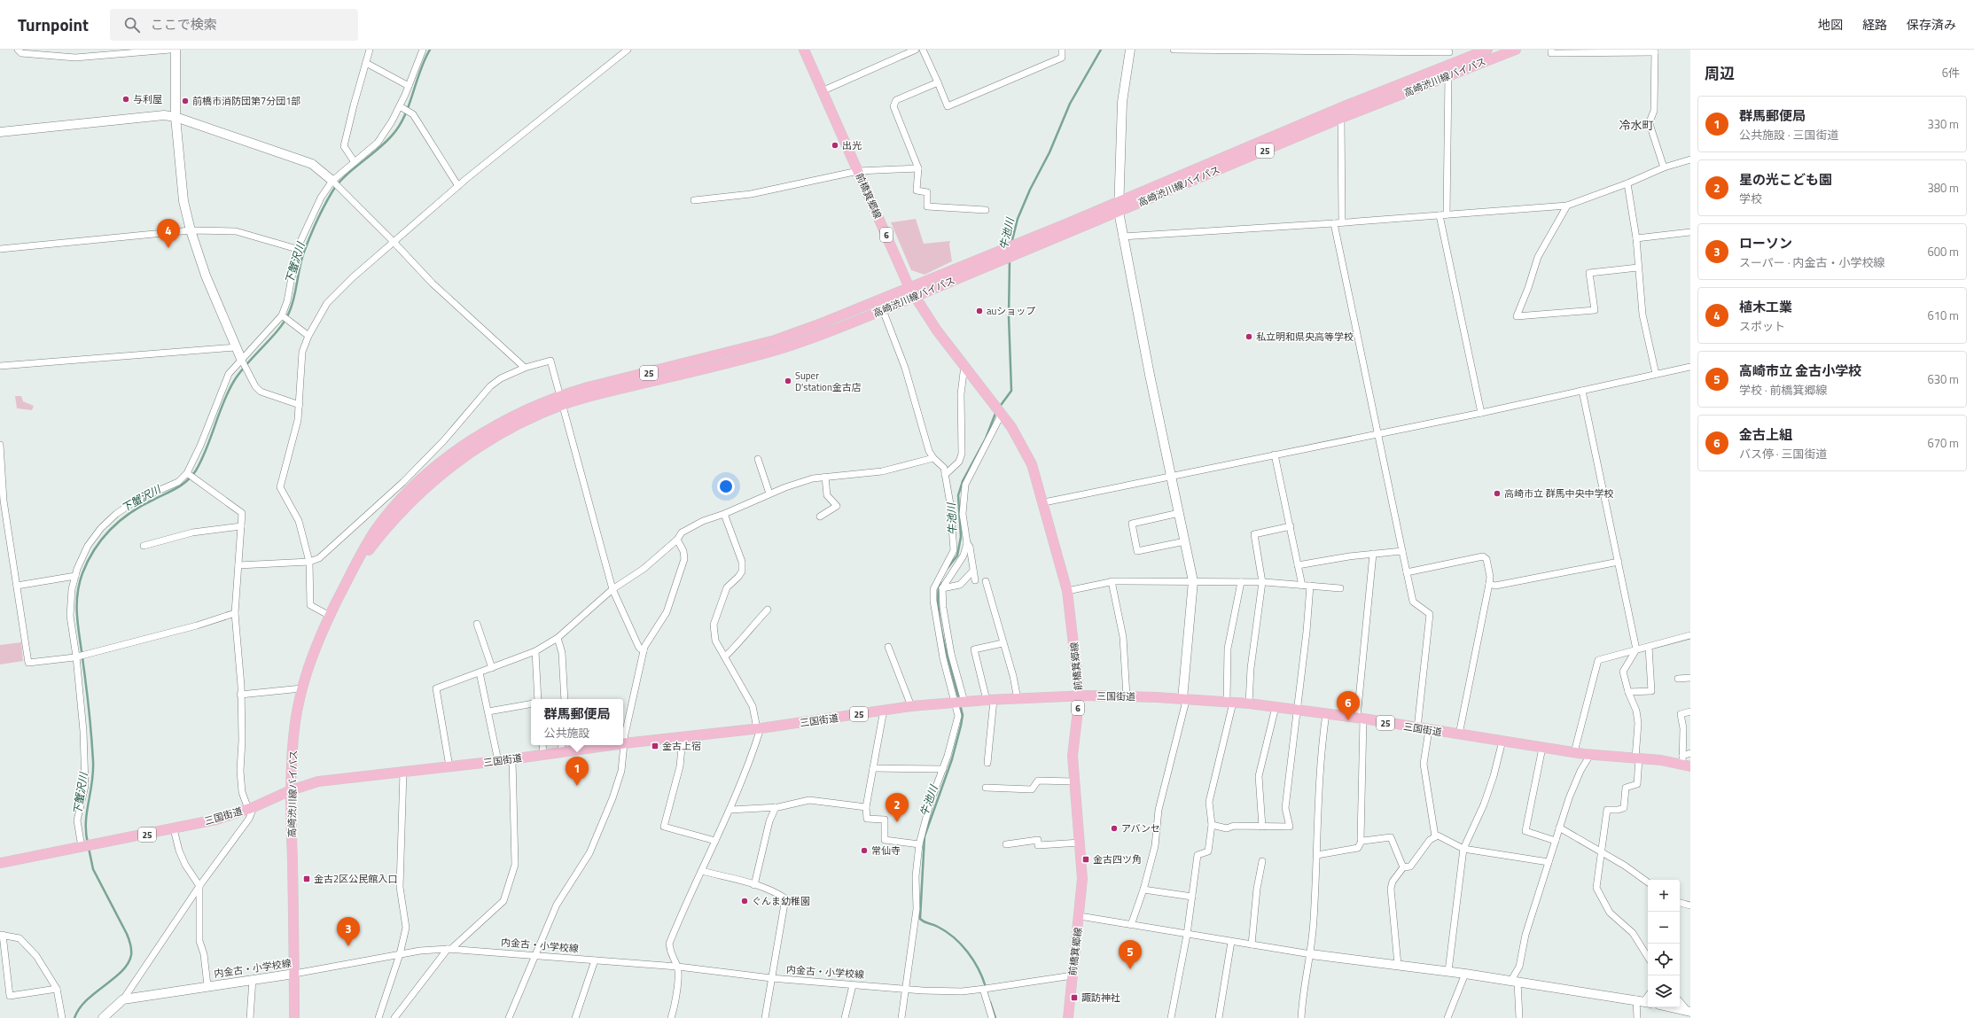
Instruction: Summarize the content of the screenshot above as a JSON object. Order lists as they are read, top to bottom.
{
  "streets": {
    "main road": [
      "高崎渋川線バイパス",
      "25",
      "前橋箕郷線",
      "6",
      "三国街道"
    ],
    "street": ["内金古・小学校線"]
  },
  "crossings": [
    ["高崎渋川線バイパス", "前橋箕郷線"],
    ["高崎渋川線バイパス", "三国街道"],
    ["高崎渋川線バイパス", "内金古・小学校線"],
    ["前橋箕郷線", "三国街道"],
    ["前橋箕郷線", "内金古・小学校線"]
  ],
  "districts": ["冷水町"],
  "water": ["牛池川", "下蟹沢川"],
  "places": {
    "other": [
      "与利屋",
      "前橋市消防団第7分団1部",
      "出光",
      "auショップ",
      "私立明和県央高等学校",
      "Super D'station金古店",
      "高崎市立 群馬中央中学校",
      "アバンセ",
      "常仙寺",
      "ぐんま幼稚園"
    ],
    "transit": [
      "金古上宿",
      "金古四ツ角",
      "金古2区公民館入口",
      "諏訪神社"
    ]
  },
  "page": {
    "header": "Turnpoint",
    "search": "ここで検索",
    "nav": ["地図", "経路", "保存済み"],
    "heading": ["周辺", "6件"],
    "list": [
      {
        "mark": "1",
        "name": "群馬郵便局",
        "note": "公共施設 · 三国街道",
        "value": "330 m"
      },
      {
        "mark": "2",
        "name": "星の光こども園",
        "note": "学校",
        "value": "380 m"
      },
      {
        "mark": "3",
        "name": "ローソン",
        "note": "スーパー · 内金古・小学校線",
        "value": "600 m"
      },
      {
        "mark": "4",
        "name": "植木工業",
        "note": "スポット",
        "value": "610 m"
      },
      {
        "mark": "5",
        "name": "高崎市立 金古小学校",
        "note": "学校 · 前橋箕郷線",
        "value": "630 m"
      },
      {
        "mark": "6",
        "name": "金古上組",
        "note": "バス停 · 三国街道",
        "value": "670 m"
      }
    ],
    "pins": [
      "4",
      "6",
      "1",
      "2",
      "3",
      "5"
    ],
    "popup": ["群馬郵便局", "公共施設"],
    "map_buttons": ["+", "−"]
  }
}
